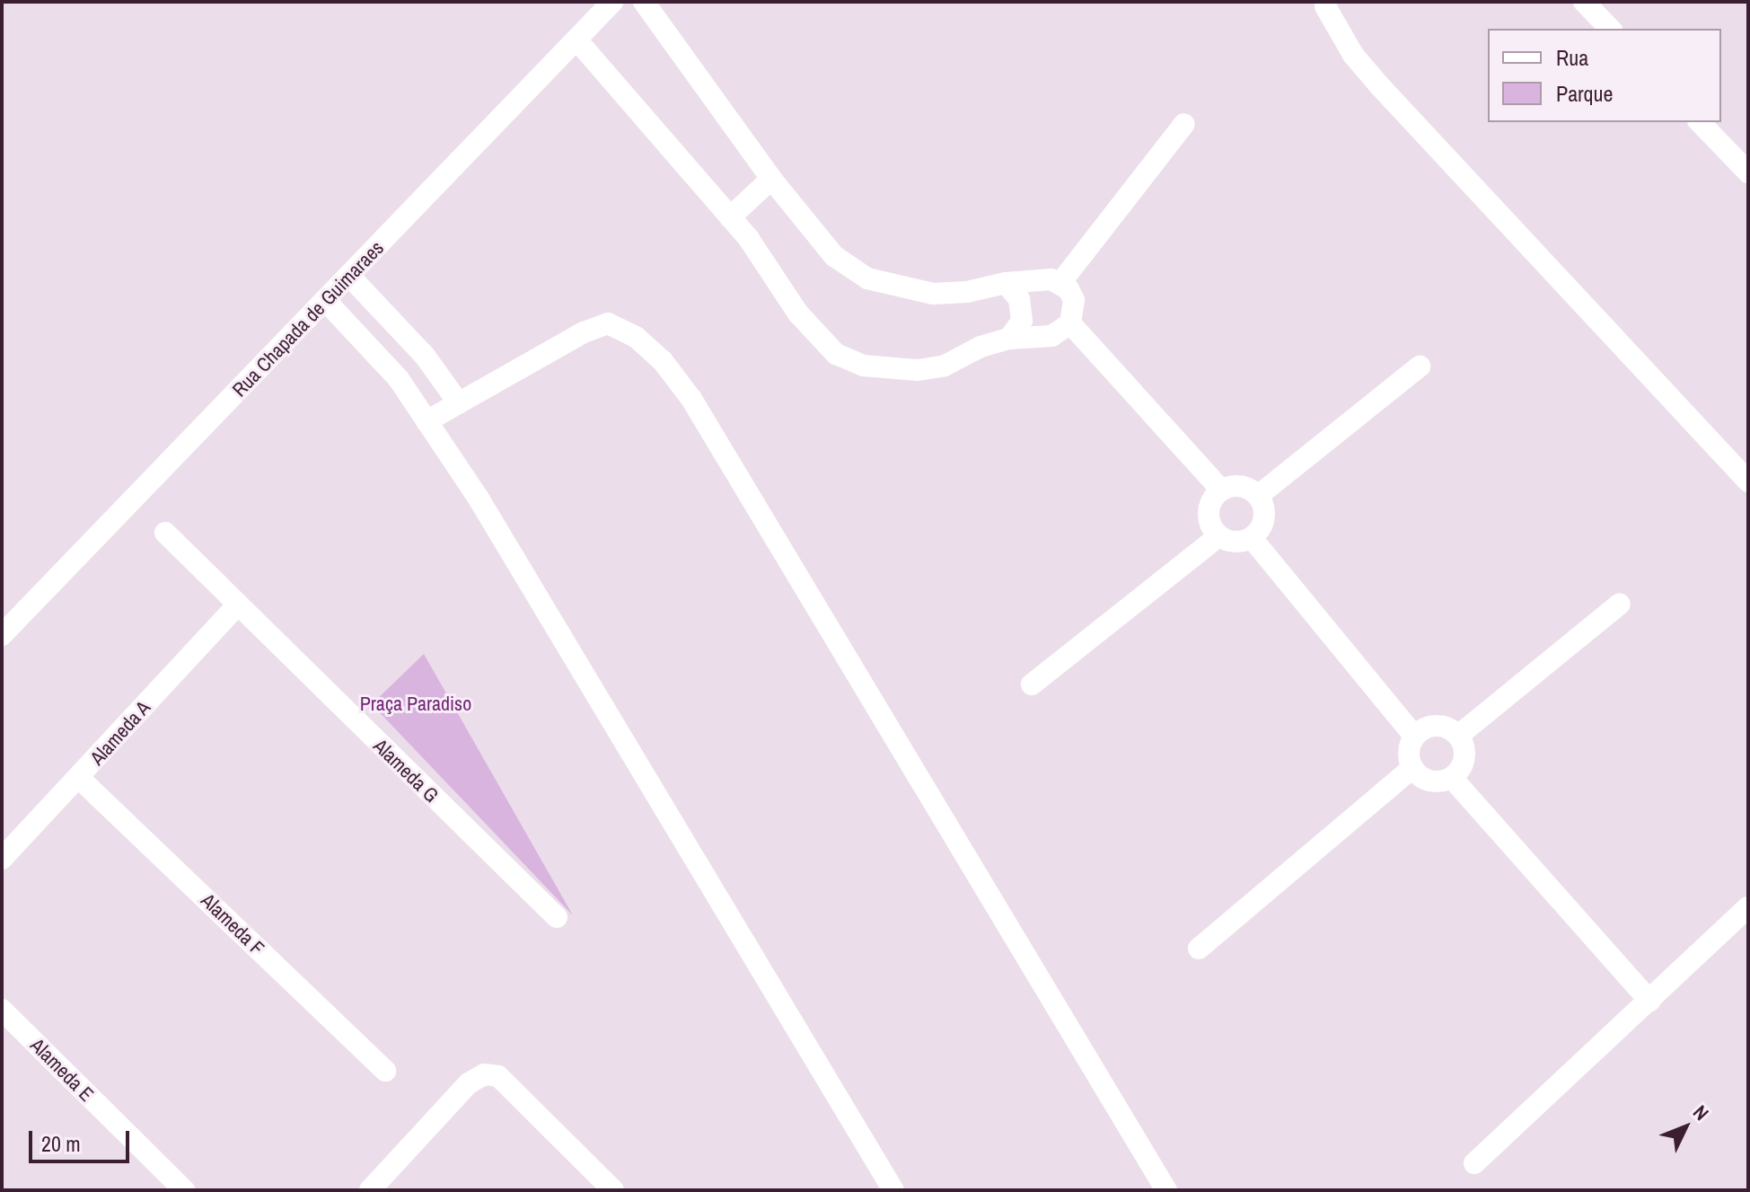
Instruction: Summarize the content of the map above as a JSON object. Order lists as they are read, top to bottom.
{
  "streets": {
    "street": [
      "Rua Chapada de Guimaraes",
      "Alameda A",
      "Alameda G",
      "Alameda F",
      "Alameda E"
    ]
  },
  "crossings": [
    ["Alameda A", "Alameda G"],
    ["Alameda A", "Alameda F"]
  ],
  "parks": ["Praça Paradiso"],
  "legend": ["Rua", "Parque"],
  "scale_bar": "20 m",
  "north": "top right"
}
